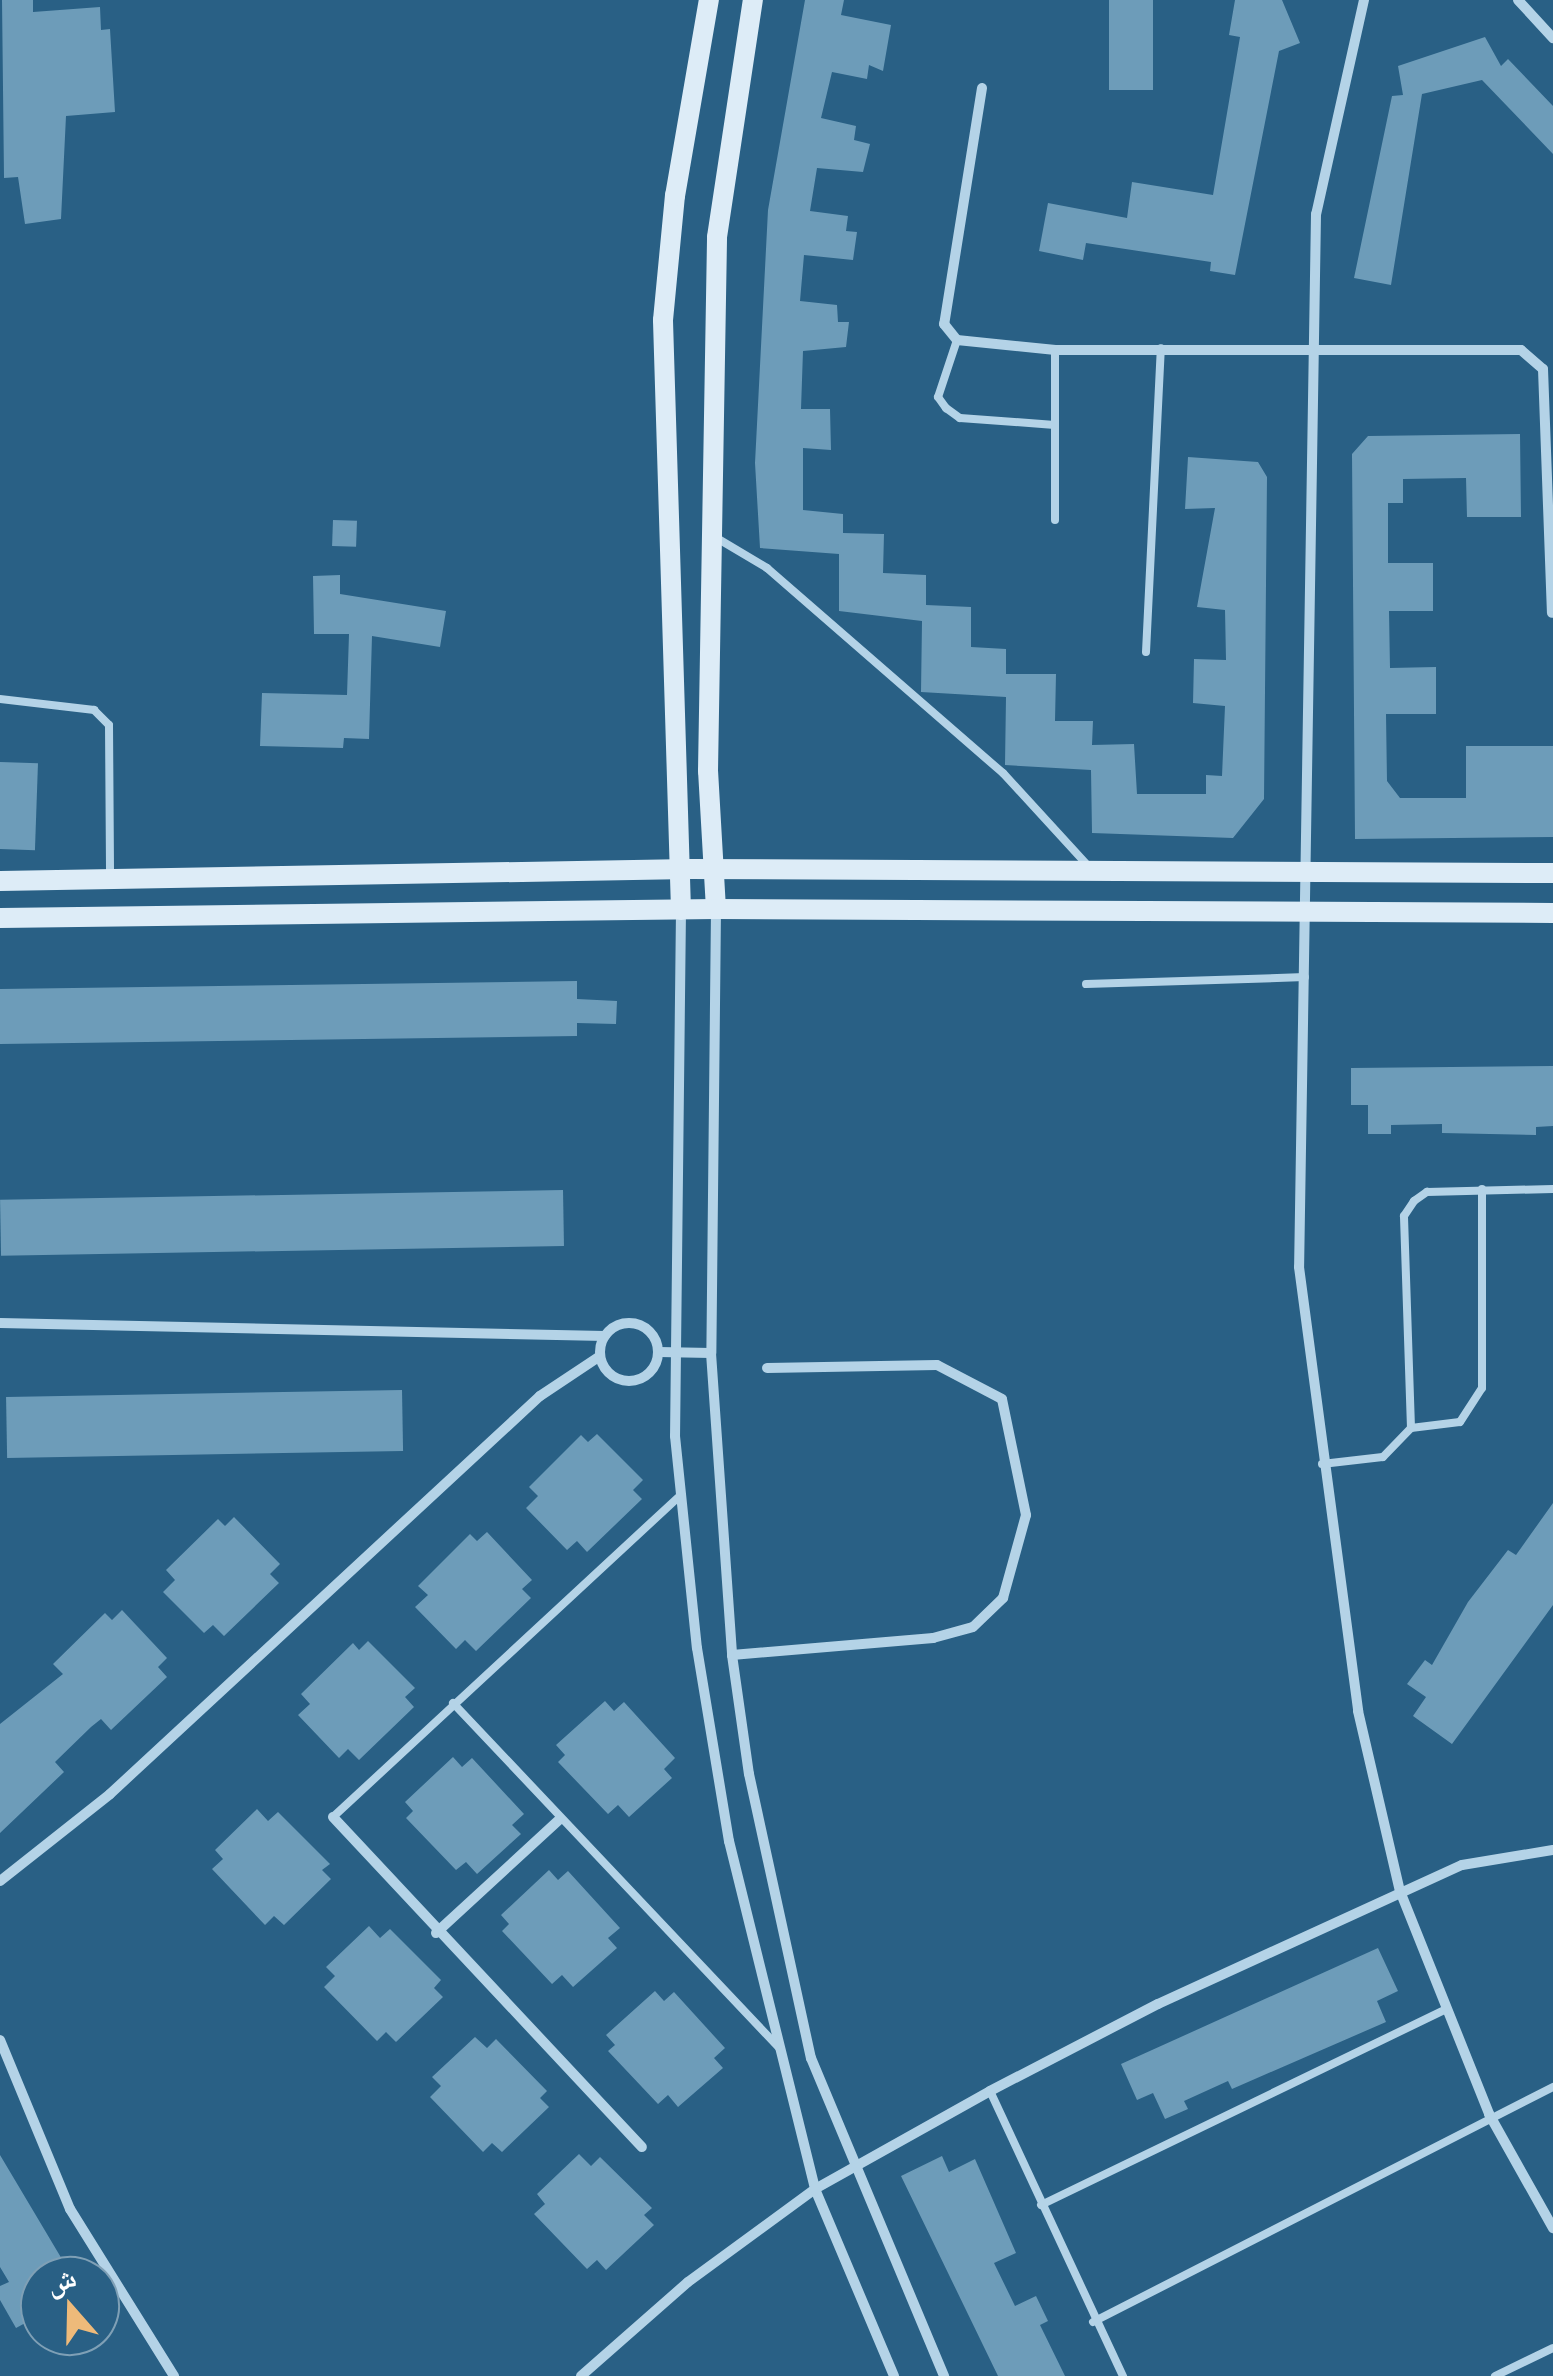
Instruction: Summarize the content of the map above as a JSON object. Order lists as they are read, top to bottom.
{
  "north": "top"
}
